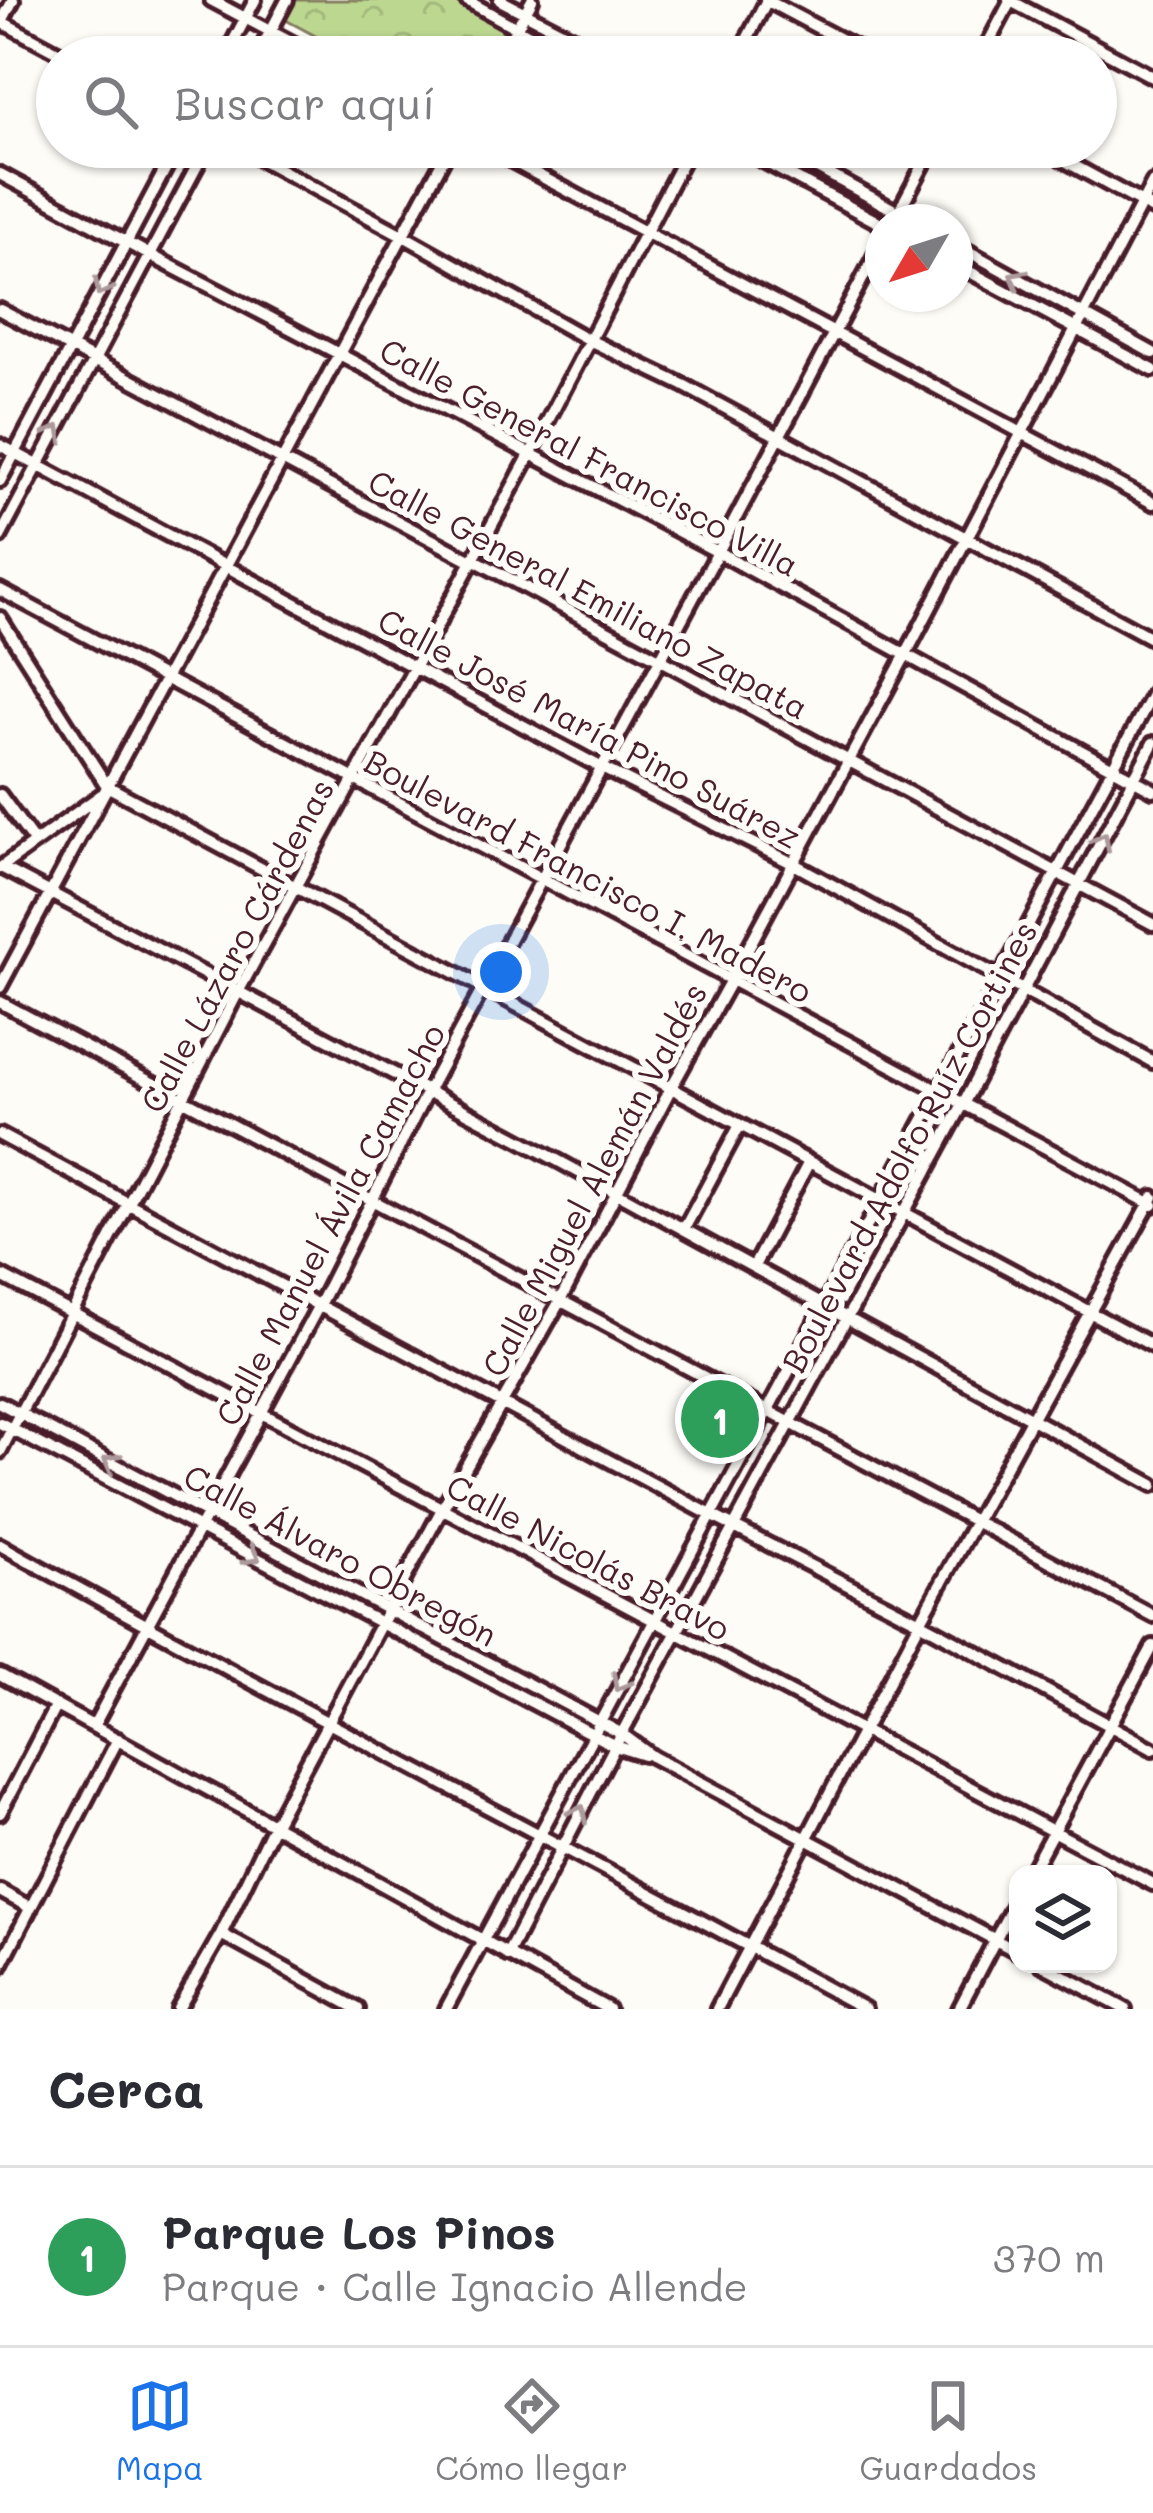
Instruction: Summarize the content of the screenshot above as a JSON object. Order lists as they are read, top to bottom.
{
  "streets": {
    "street": [
      "Calle General Francisco Villa",
      "Calle General Emiliano Zapata",
      "Calle José María Pino Suárez",
      "Boulevard Francisco I. Madero",
      "Calle Lázaro Cárdenas",
      "Boulevard Adolfo Ruíz Cortines",
      "Calle Miguel Alemán Valdés",
      "Calle Manuel Ávila Camacho",
      "Calle Álvaro Obregón",
      "Calle Nicolás Bravo"
    ]
  },
  "crossings": [
    ["Calle General Francisco Villa", "Calle Lázaro Cárdenas"],
    ["Calle General Francisco Villa", "Boulevard Adolfo Ruíz Cortines"],
    ["Calle General Francisco Villa", "Calle Miguel Alemán Valdés"],
    ["Calle General Francisco Villa", "Calle Manuel Ávila Camacho"],
    ["Calle General Emiliano Zapata", "Calle Lázaro Cárdenas"],
    ["Calle General Emiliano Zapata", "Boulevard Adolfo Ruíz Cortines"],
    ["Calle General Emiliano Zapata", "Calle Miguel Alemán Valdés"],
    ["Calle General Emiliano Zapata", "Calle Manuel Ávila Camacho"],
    ["Calle José María Pino Suárez", "Calle Lázaro Cárdenas"],
    ["Calle José María Pino Suárez", "Boulevard Adolfo Ruíz Cortines"],
    ["Calle José María Pino Suárez", "Calle Miguel Alemán Valdés"],
    ["Calle José María Pino Suárez", "Calle Manuel Ávila Camacho"],
    ["Boulevard Francisco I. Madero", "Calle Lázaro Cárdenas"],
    ["Boulevard Francisco I. Madero", "Boulevard Adolfo Ruíz Cortines"],
    ["Boulevard Francisco I. Madero", "Calle Miguel Alemán Valdés"],
    ["Boulevard Francisco I. Madero", "Calle Manuel Ávila Camacho"],
    ["Calle Lázaro Cárdenas", "Calle Álvaro Obregón"],
    ["Calle Lázaro Cárdenas", "Calle Nicolás Bravo"],
    ["Boulevard Adolfo Ruíz Cortines", "Calle Álvaro Obregón"],
    ["Boulevard Adolfo Ruíz Cortines", "Calle Nicolás Bravo"],
    ["Calle Miguel Alemán Valdés", "Calle Álvaro Obregón"],
    ["Calle Miguel Alemán Valdés", "Calle Nicolás Bravo"],
    ["Calle Manuel Ávila Camacho", "Calle Álvaro Obregón"],
    ["Calle Manuel Ávila Camacho", "Calle Nicolás Bravo"]
  ],
  "north": "bottom left",
  "page": {
    "search": "Buscar aquí",
    "pins": "1",
    "heading": "Cerca",
    "list": [
      {
        "mark": "1",
        "name": "Parque Los Pinos",
        "note": "Parque · Calle Ignacio Allende",
        "value": "370 m"
      }
    ],
    "nav": ["Mapa", "Cómo llegar", "Guardados"]
  }
}
